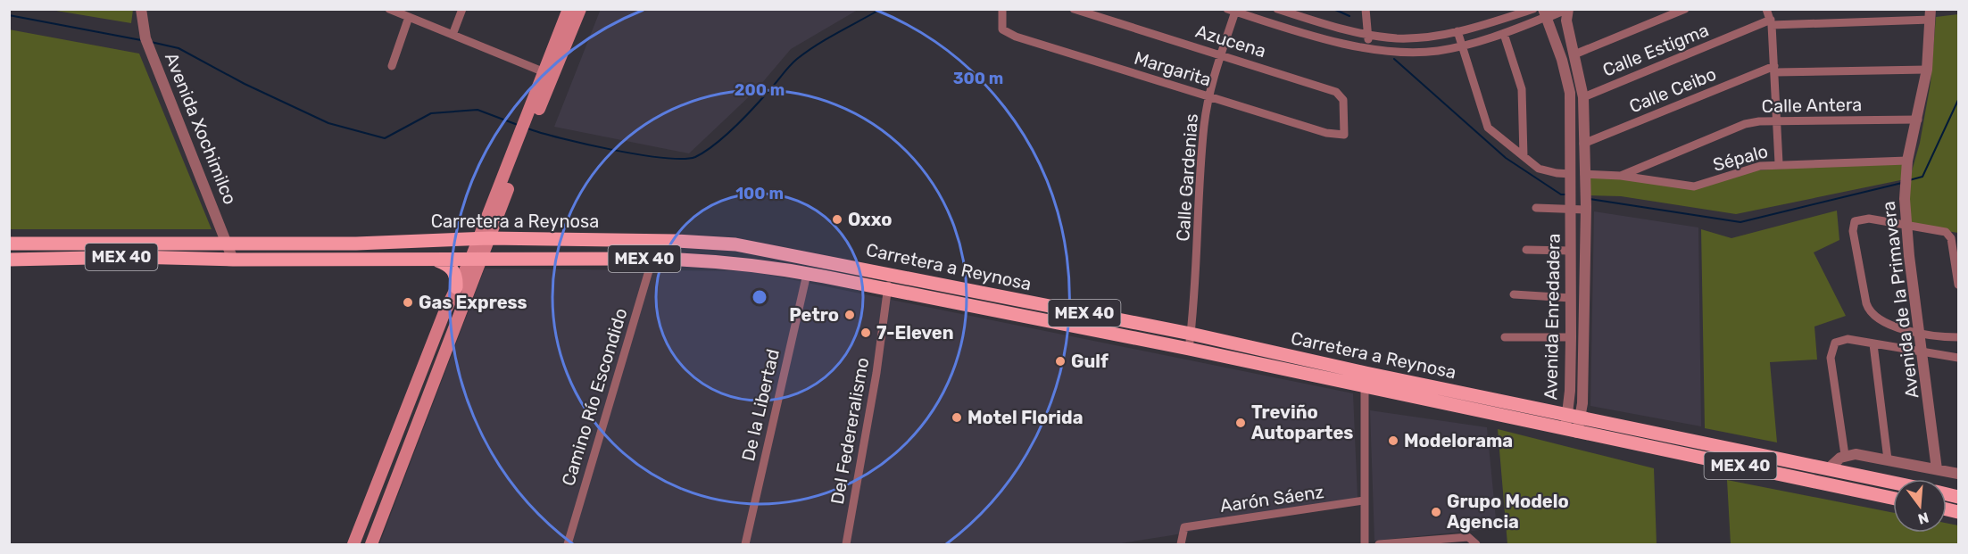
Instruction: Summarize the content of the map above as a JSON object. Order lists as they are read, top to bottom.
{
  "streets": {
    "main road": ["Carretera a Reynosa", "MEX 40"],
    "street": [
      "Azucena",
      "Calle Estigma",
      "Margarita",
      "Calle Ceibo",
      "Calle Antera",
      "Avenida Xochimilco",
      "Sépalo",
      "Calle Gardenias",
      "Avenida de la Primavera",
      "Avenida Enredadera",
      "Camino Río Escondido",
      "De la Libertad",
      "Del Federeralismo",
      "Aarón Sáenz"
    ]
  },
  "crossings": [
    ["Azucena", "Margarita"],
    ["Azucena", "Calle Gardenias"],
    ["Azucena", "Avenida Enredadera"],
    ["Calle Estigma", "Avenida de la Primavera"],
    ["Calle Estigma", "Avenida Enredadera"],
    ["Margarita", "Calle Gardenias"],
    ["Calle Ceibo", "Avenida de la Primavera"],
    ["Calle Ceibo", "Avenida Enredadera"],
    ["Calle Antera", "Sépalo"],
    ["Calle Antera", "Avenida de la Primavera"],
    ["Avenida Xochimilco", "Carretera a Reynosa"],
    ["Avenida Xochimilco", "MEX 40"],
    ["Sépalo", "Avenida de la Primavera"],
    ["Sépalo", "Avenida Enredadera"],
    ["Calle Gardenias", "Carretera a Reynosa"],
    ["Carretera a Reynosa", "MEX 40"],
    ["Carretera a Reynosa", "Avenida Enredadera"],
    ["Carretera a Reynosa", "Camino Río Escondido"],
    ["Carretera a Reynosa", "De la Libertad"],
    ["Carretera a Reynosa", "Del Federeralismo"]
  ],
  "places": [
    "Oxxo",
    "Gas Express",
    "Petro",
    "7-Eleven",
    "Gulf",
    "Motel Florida",
    "Treviño Autopartes",
    "Modelorama",
    "Grupo Modelo Agencia"
  ],
  "north": "bottom",
  "rings": ["300 m", "200 m", "100 m"]
}
